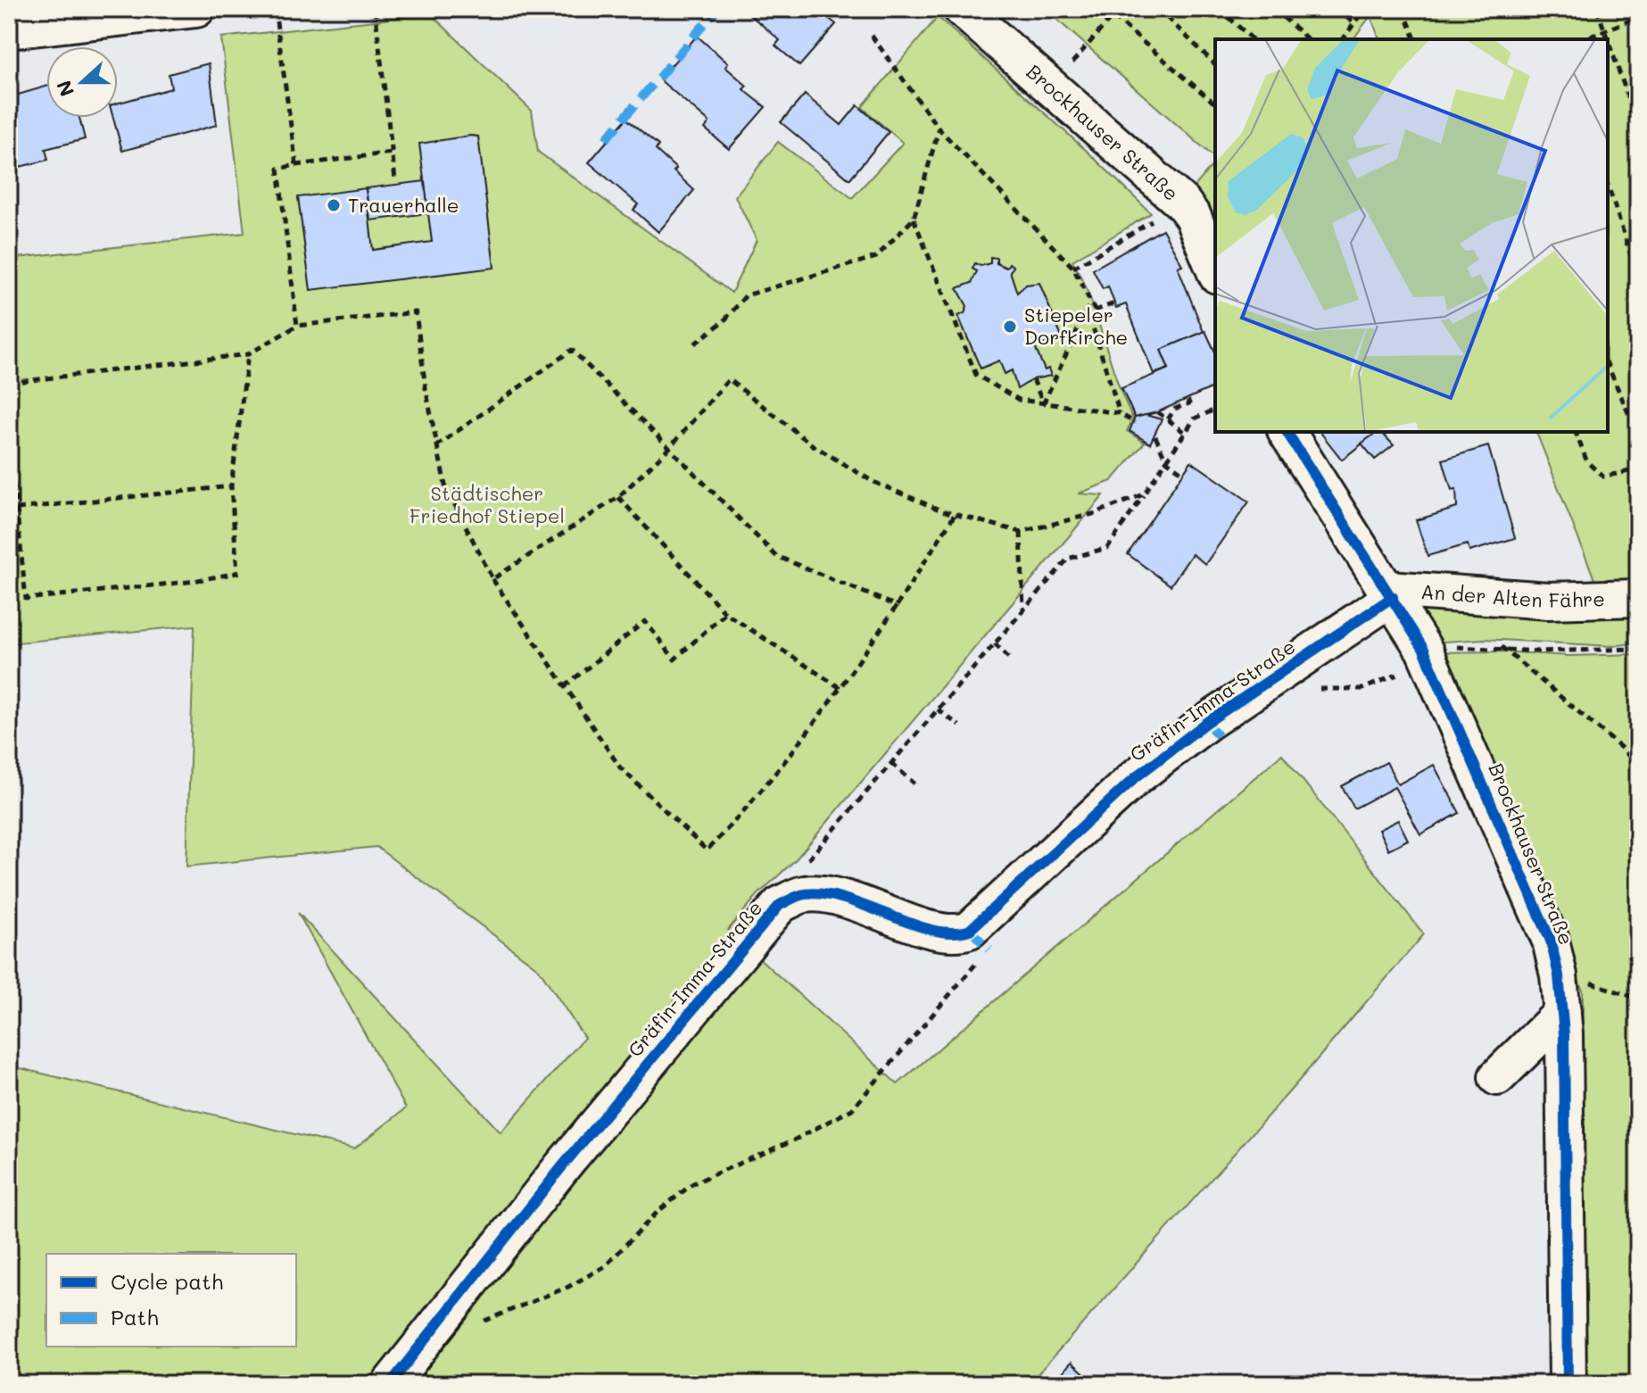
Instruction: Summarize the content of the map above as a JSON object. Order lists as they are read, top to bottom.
{
  "streets": {
    "street": ["Brockhauser Straße", "An der Alten Fähre", "Gräfin-Imma-Straße"]
  },
  "crossings": [
    ["Brockhauser Straße", "An der Alten Fähre"],
    ["Brockhauser Straße", "Gräfin-Imma-Straße"],
    ["An der Alten Fähre", "Gräfin-Imma-Straße"]
  ],
  "parks": ["Städtischer Friedhof Stiepel"],
  "places": ["Trauerhalle", "Stiepeler Dorfkirche"],
  "legend": ["Cycle path", "Path"],
  "north": "left"
}
